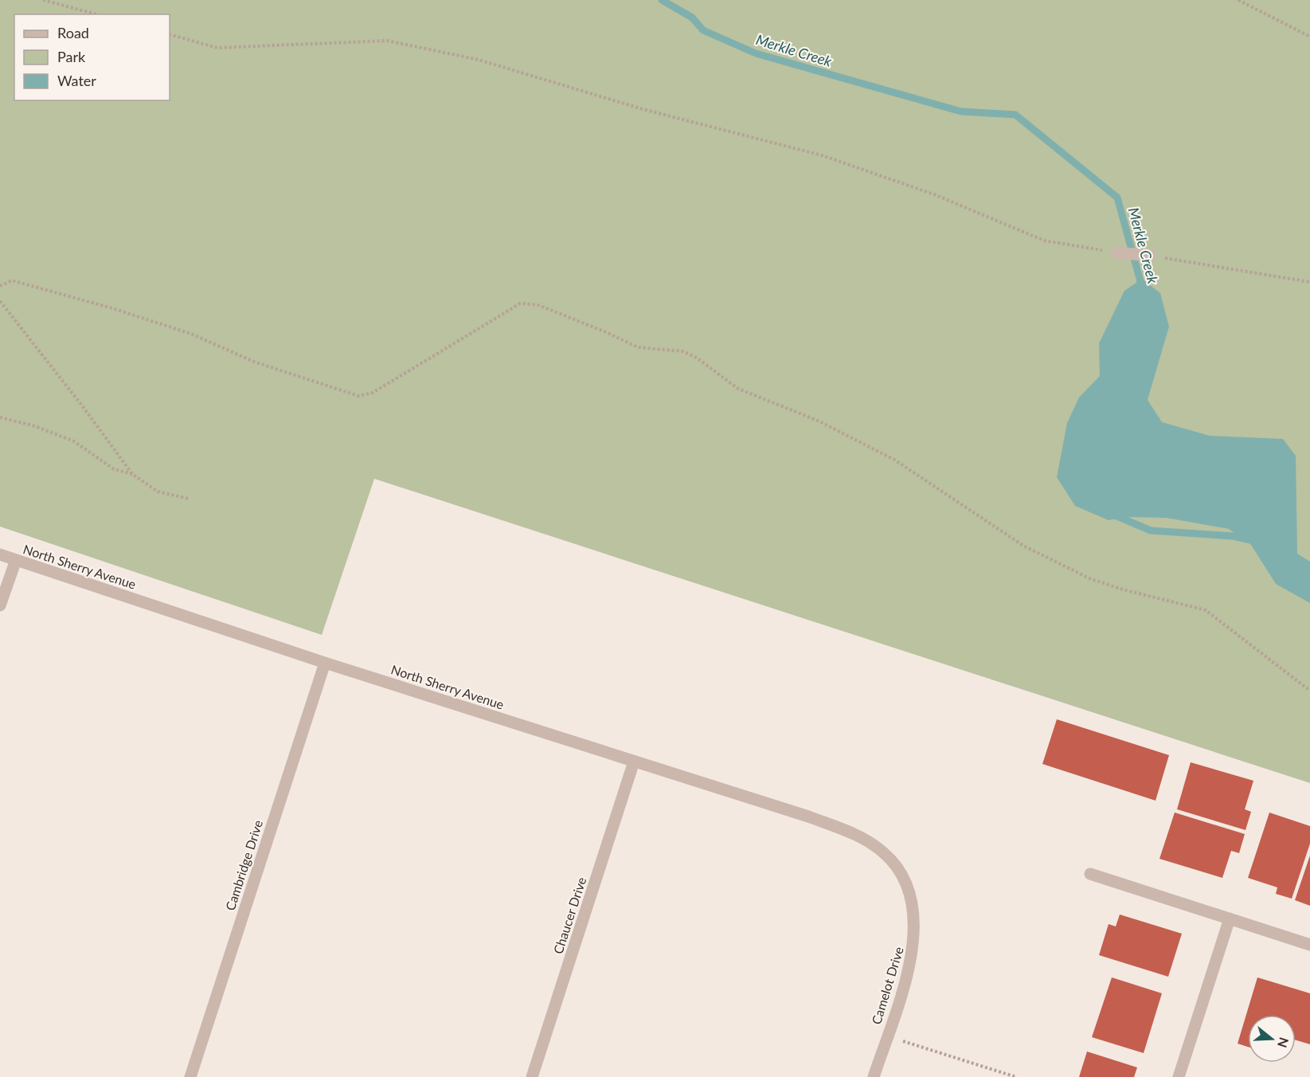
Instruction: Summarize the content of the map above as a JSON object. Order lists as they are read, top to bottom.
{
  "streets": {
    "street": [
      "North Sherry Avenue",
      "Cambridge Drive",
      "Chaucer Drive",
      "Camelot Drive"
    ]
  },
  "crossings": [
    ["North Sherry Avenue", "Cambridge Drive"],
    ["North Sherry Avenue", "Chaucer Drive"],
    ["North Sherry Avenue", "Camelot Drive"]
  ],
  "water": ["Merkle Creek"],
  "legend": ["Road", "Park", "Water"],
  "north": "right"
}
